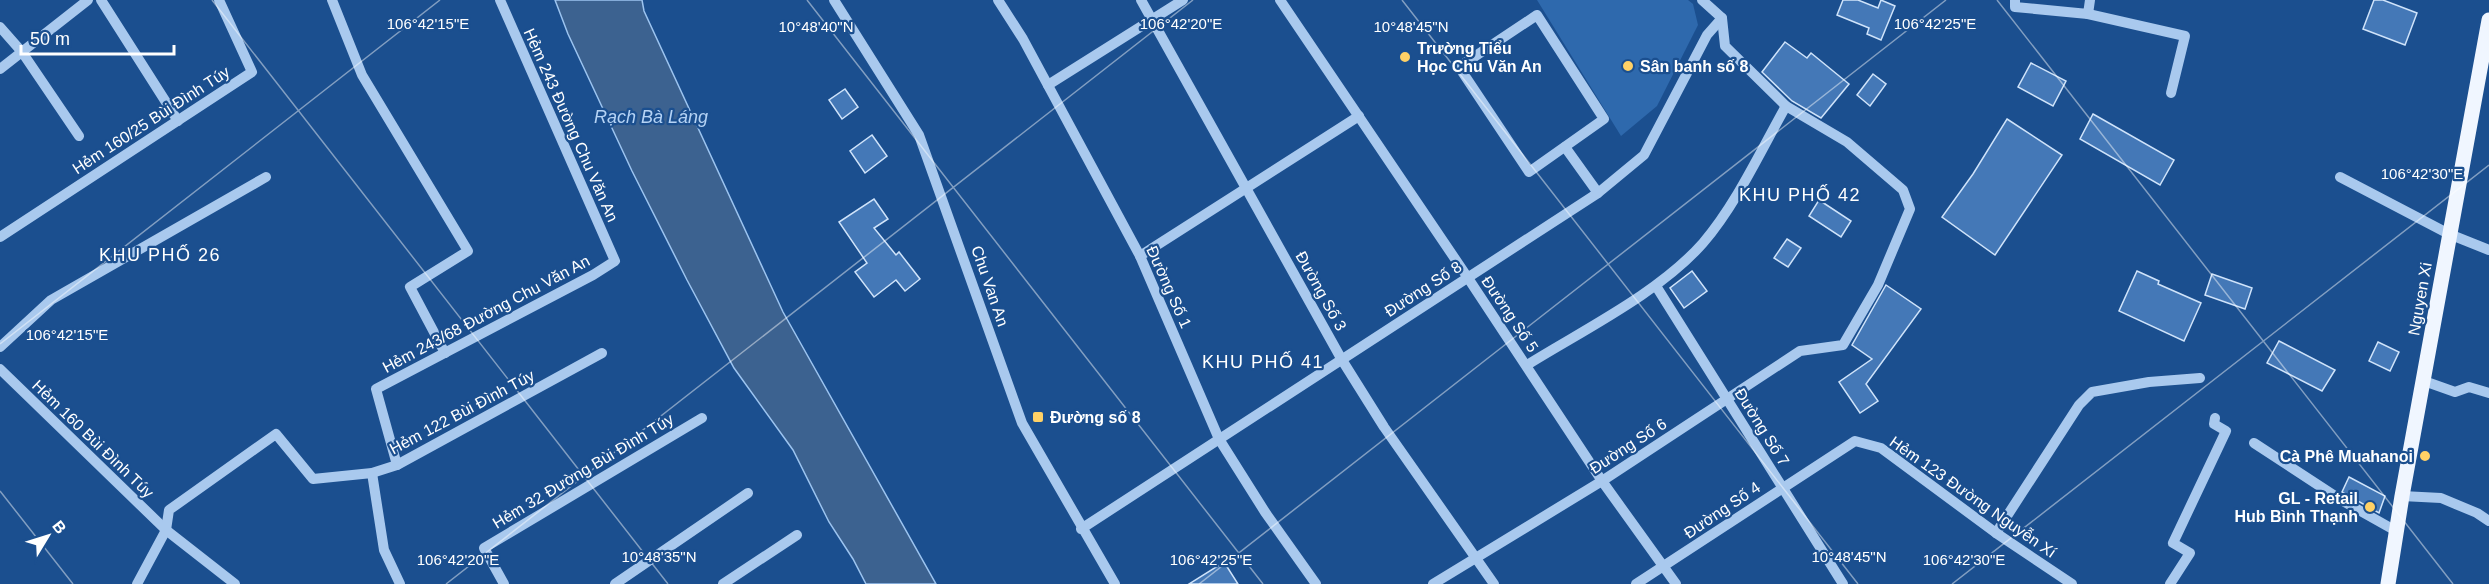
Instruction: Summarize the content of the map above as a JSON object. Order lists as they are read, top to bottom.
{
  "streets": {
    "main road": ["Nguyen Xi"],
    "street": [
      "Hẻm 160/25 Bùi Đình Túy",
      "Hẻm 243 Đường Chu Văn An",
      "Chu Van An",
      "Đường Số 1",
      "Đường Số 8",
      "Đường Số 3",
      "Hẻm 243/68 Đường Chu Văn An",
      "Đường Số 5",
      "Hẻm 122 Bùi Đình Túy",
      "Đường Số 7",
      "Hẻm 160 Bùi Đình Túy",
      "Đường Số 6",
      "Hẻm 32 Đường Bùi Đình Túy",
      "Hẻm 123 Đường Nguyễn Xí",
      "Đường Số 4"
    ]
  },
  "crossings": [
    ["Hẻm 243 Đường Chu Văn An", "Hẻm 243/68 Đường Chu Văn An"],
    ["Chu Van An", "Đường Số 8"],
    ["Đường Số 1", "Đường Số 8"],
    ["Đường Số 8", "Đường Số 3"],
    ["Đường Số 8", "Đường Số 5"],
    ["Đường Số 3", "Đường Số 6"],
    ["Hẻm 243/68 Đường Chu Văn An", "Hẻm 122 Bùi Đình Túy"],
    ["Đường Số 5", "Đường Số 6"],
    ["Đường Số 5", "Đường Số 4"],
    ["Hẻm 122 Bùi Đình Túy", "Hẻm 160 Bùi Đình Túy"],
    ["Đường Số 7", "Đường Số 6"],
    ["Đường Số 7", "Đường Số 4"],
    ["Hẻm 123 Đường Nguyễn Xí", "Đường Số 4"]
  ],
  "districts": ["KHU PHỐ 42", "KHU PHỐ 26", "KHU PHỐ 41"],
  "water": ["Rạch Bà Láng"],
  "places": {
    "other": [
      "Trường Tiểu Học Chu Văn An",
      "Sân banh số 8",
      "Cà Phê Muahanoi",
      "GL - Retail Hub Bình Thạnh"
    ],
    "transit": ["Đường số 8"]
  },
  "scale_bar": "50 m",
  "north": "top right",
  "coordinates": [
    "106°42'15\"E",
    "106°42'20\"E",
    "106°42'25\"E",
    "10°48'45\"N",
    "10°48'40\"N",
    "106°42'30\"E",
    "10°48'35\"N"
  ]
}
